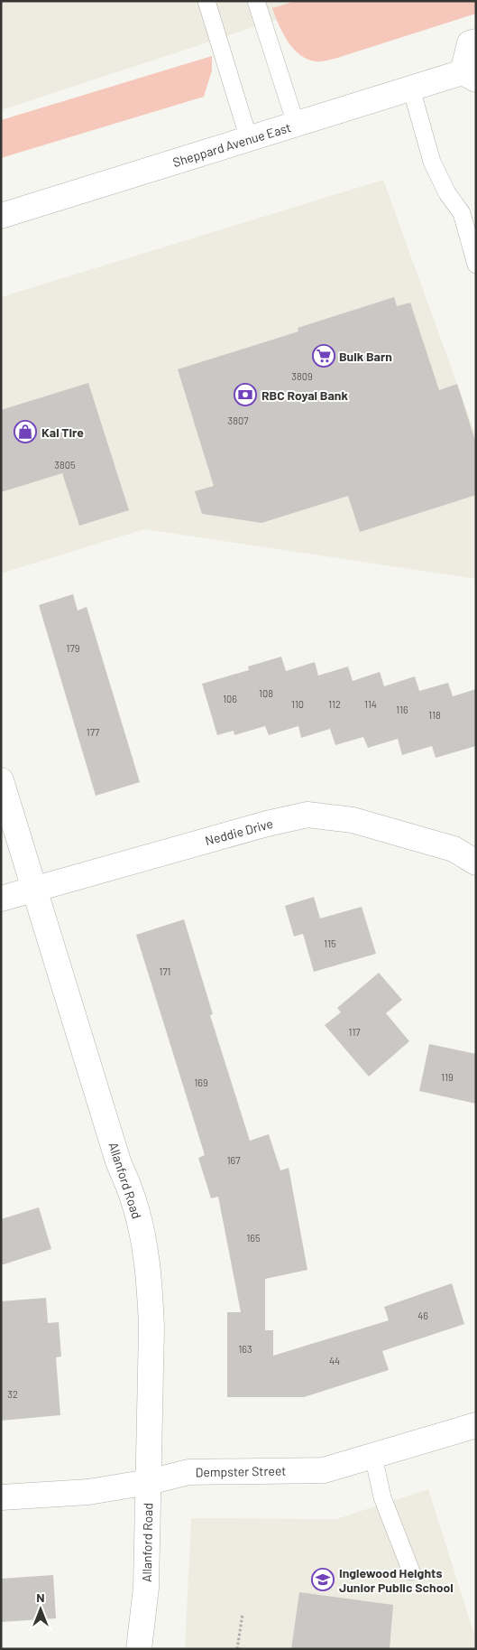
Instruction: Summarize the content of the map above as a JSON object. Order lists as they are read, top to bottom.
{
  "streets": {
    "street": [
      "Sheppard Avenue East",
      "Neddie Drive",
      "Allanford Road",
      "Dempster Street"
    ]
  },
  "crossings": [
    ["Neddie Drive", "Allanford Road"],
    ["Allanford Road", "Dempster Street"]
  ],
  "places": {
    "supermarket": ["Bulk Barn"],
    "bank": ["RBC Royal Bank"],
    "shop": ["Kal Tire"],
    "school or university": ["Inglewood Heights Junior Public School"]
  },
  "house_numbers": [
    "3809",
    "3807",
    "3805",
    "179",
    "108",
    "106",
    "110",
    "112",
    "114",
    "116",
    "118",
    "177",
    "115",
    "171",
    "117",
    "119",
    "169",
    "167",
    "165",
    "46",
    "163",
    "44",
    "32"
  ],
  "north": "top"
}
